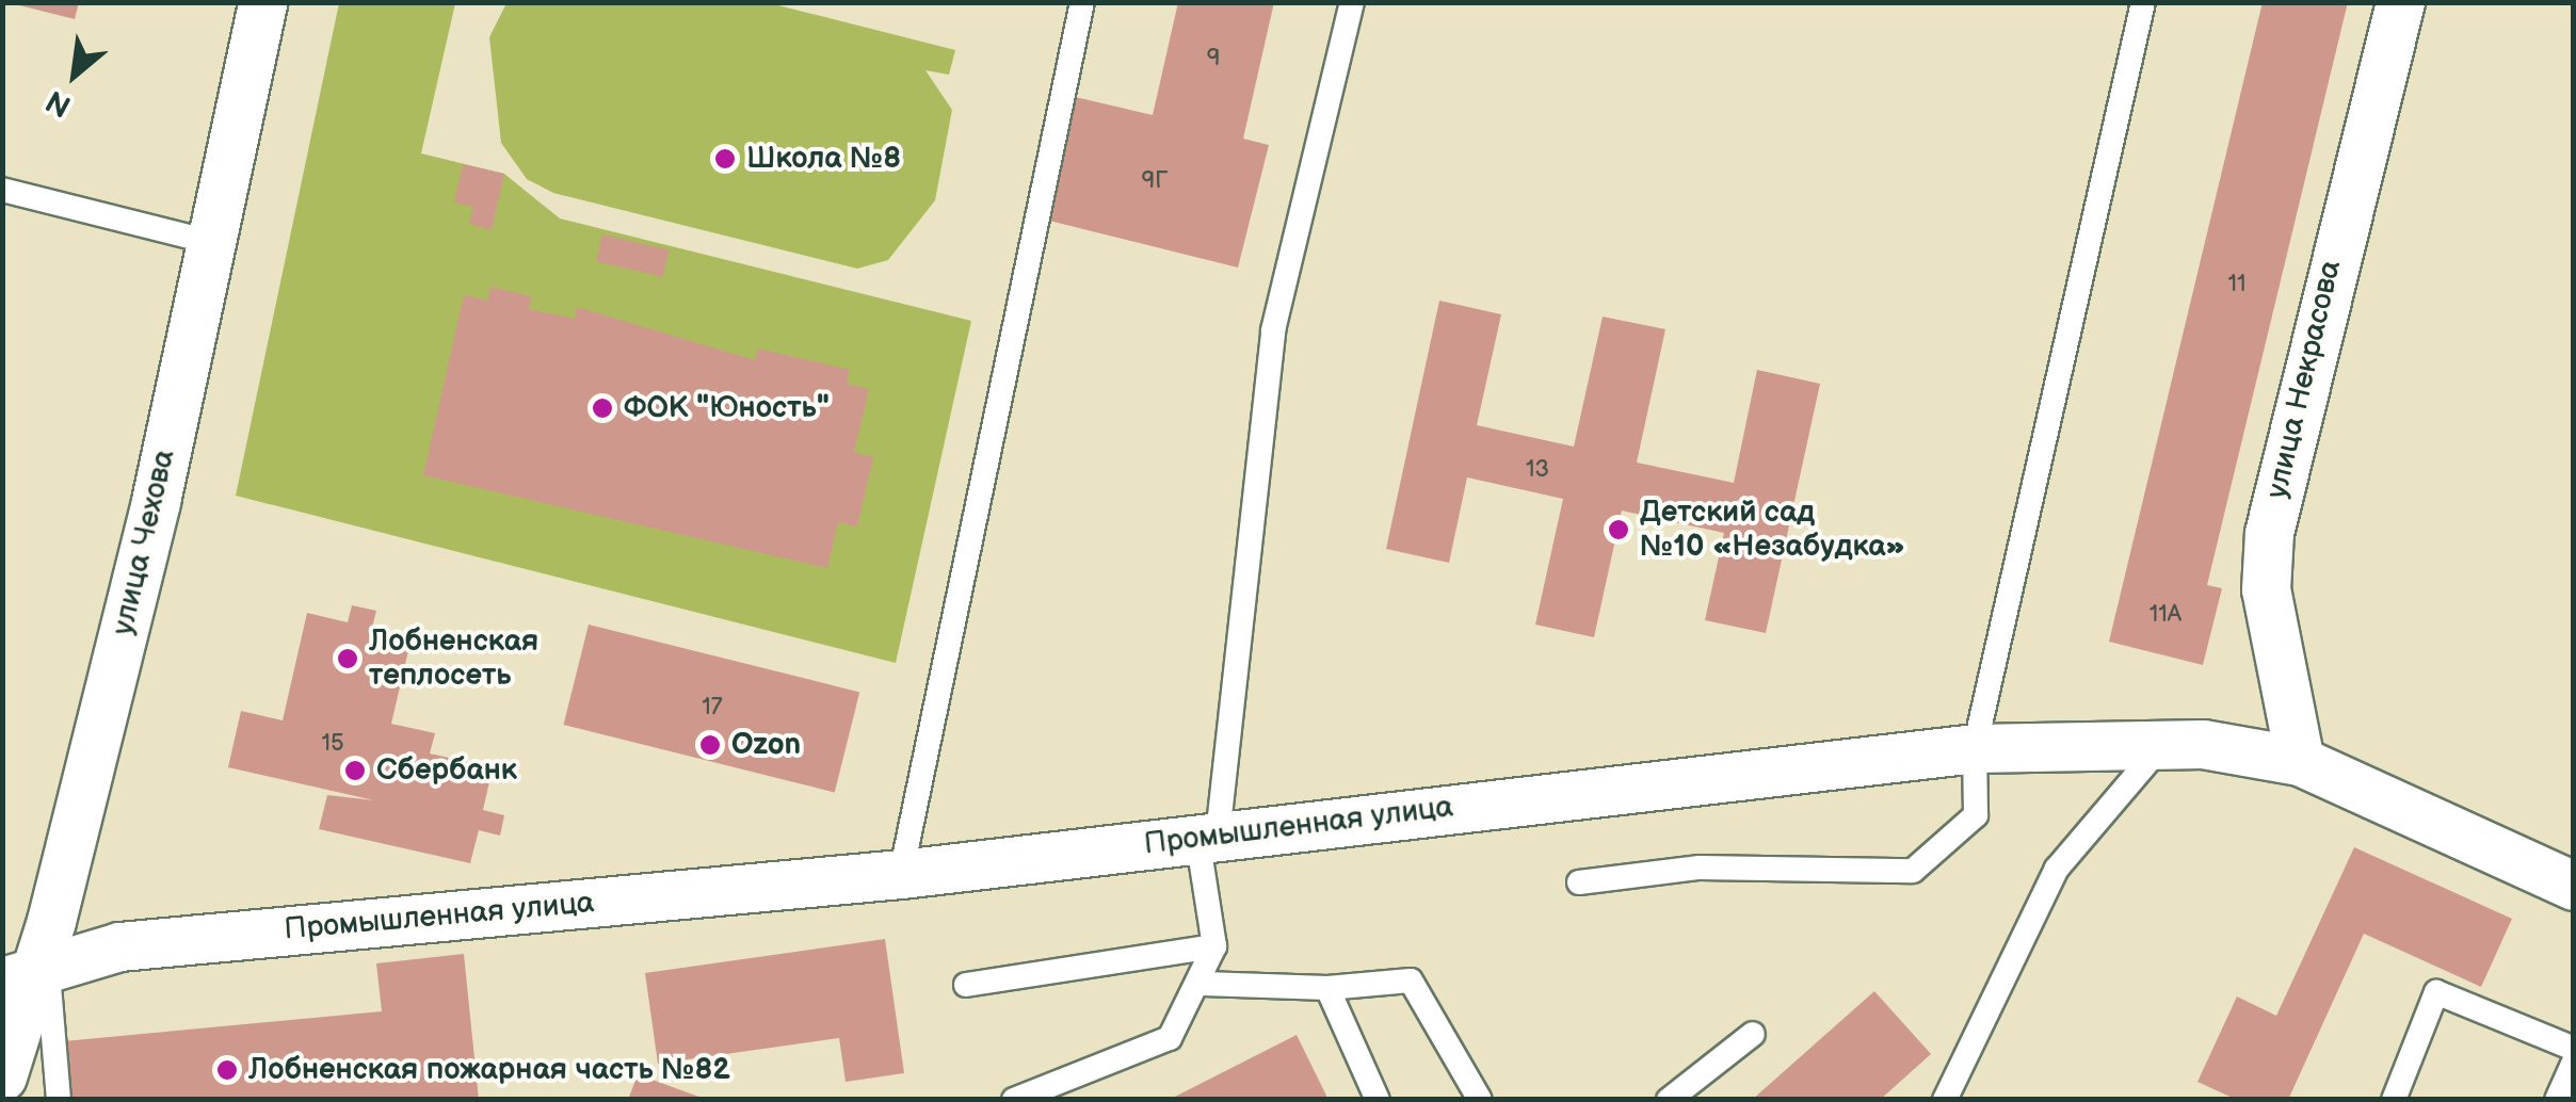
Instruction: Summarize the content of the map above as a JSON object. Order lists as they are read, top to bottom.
{
  "streets": {
    "street": ["улица Некрасова", "улица Чехова", "Промышленная улица"]
  },
  "crossings": [
    ["улица Некрасова", "Промышленная улица"],
    ["улица Чехова", "Промышленная улица"]
  ],
  "places": [
    "Школа №8",
    "ФОК \"Юность\"",
    "Детский сад №10 «Незабудка»",
    "Лобненская теплосеть",
    "Ozon",
    "Сбербанк",
    "Лобненская пожарная часть №82"
  ],
  "house_numbers": [
    "9",
    "9Г",
    "11",
    "13",
    "11А",
    "17",
    "15"
  ],
  "north": "bottom left"
}
